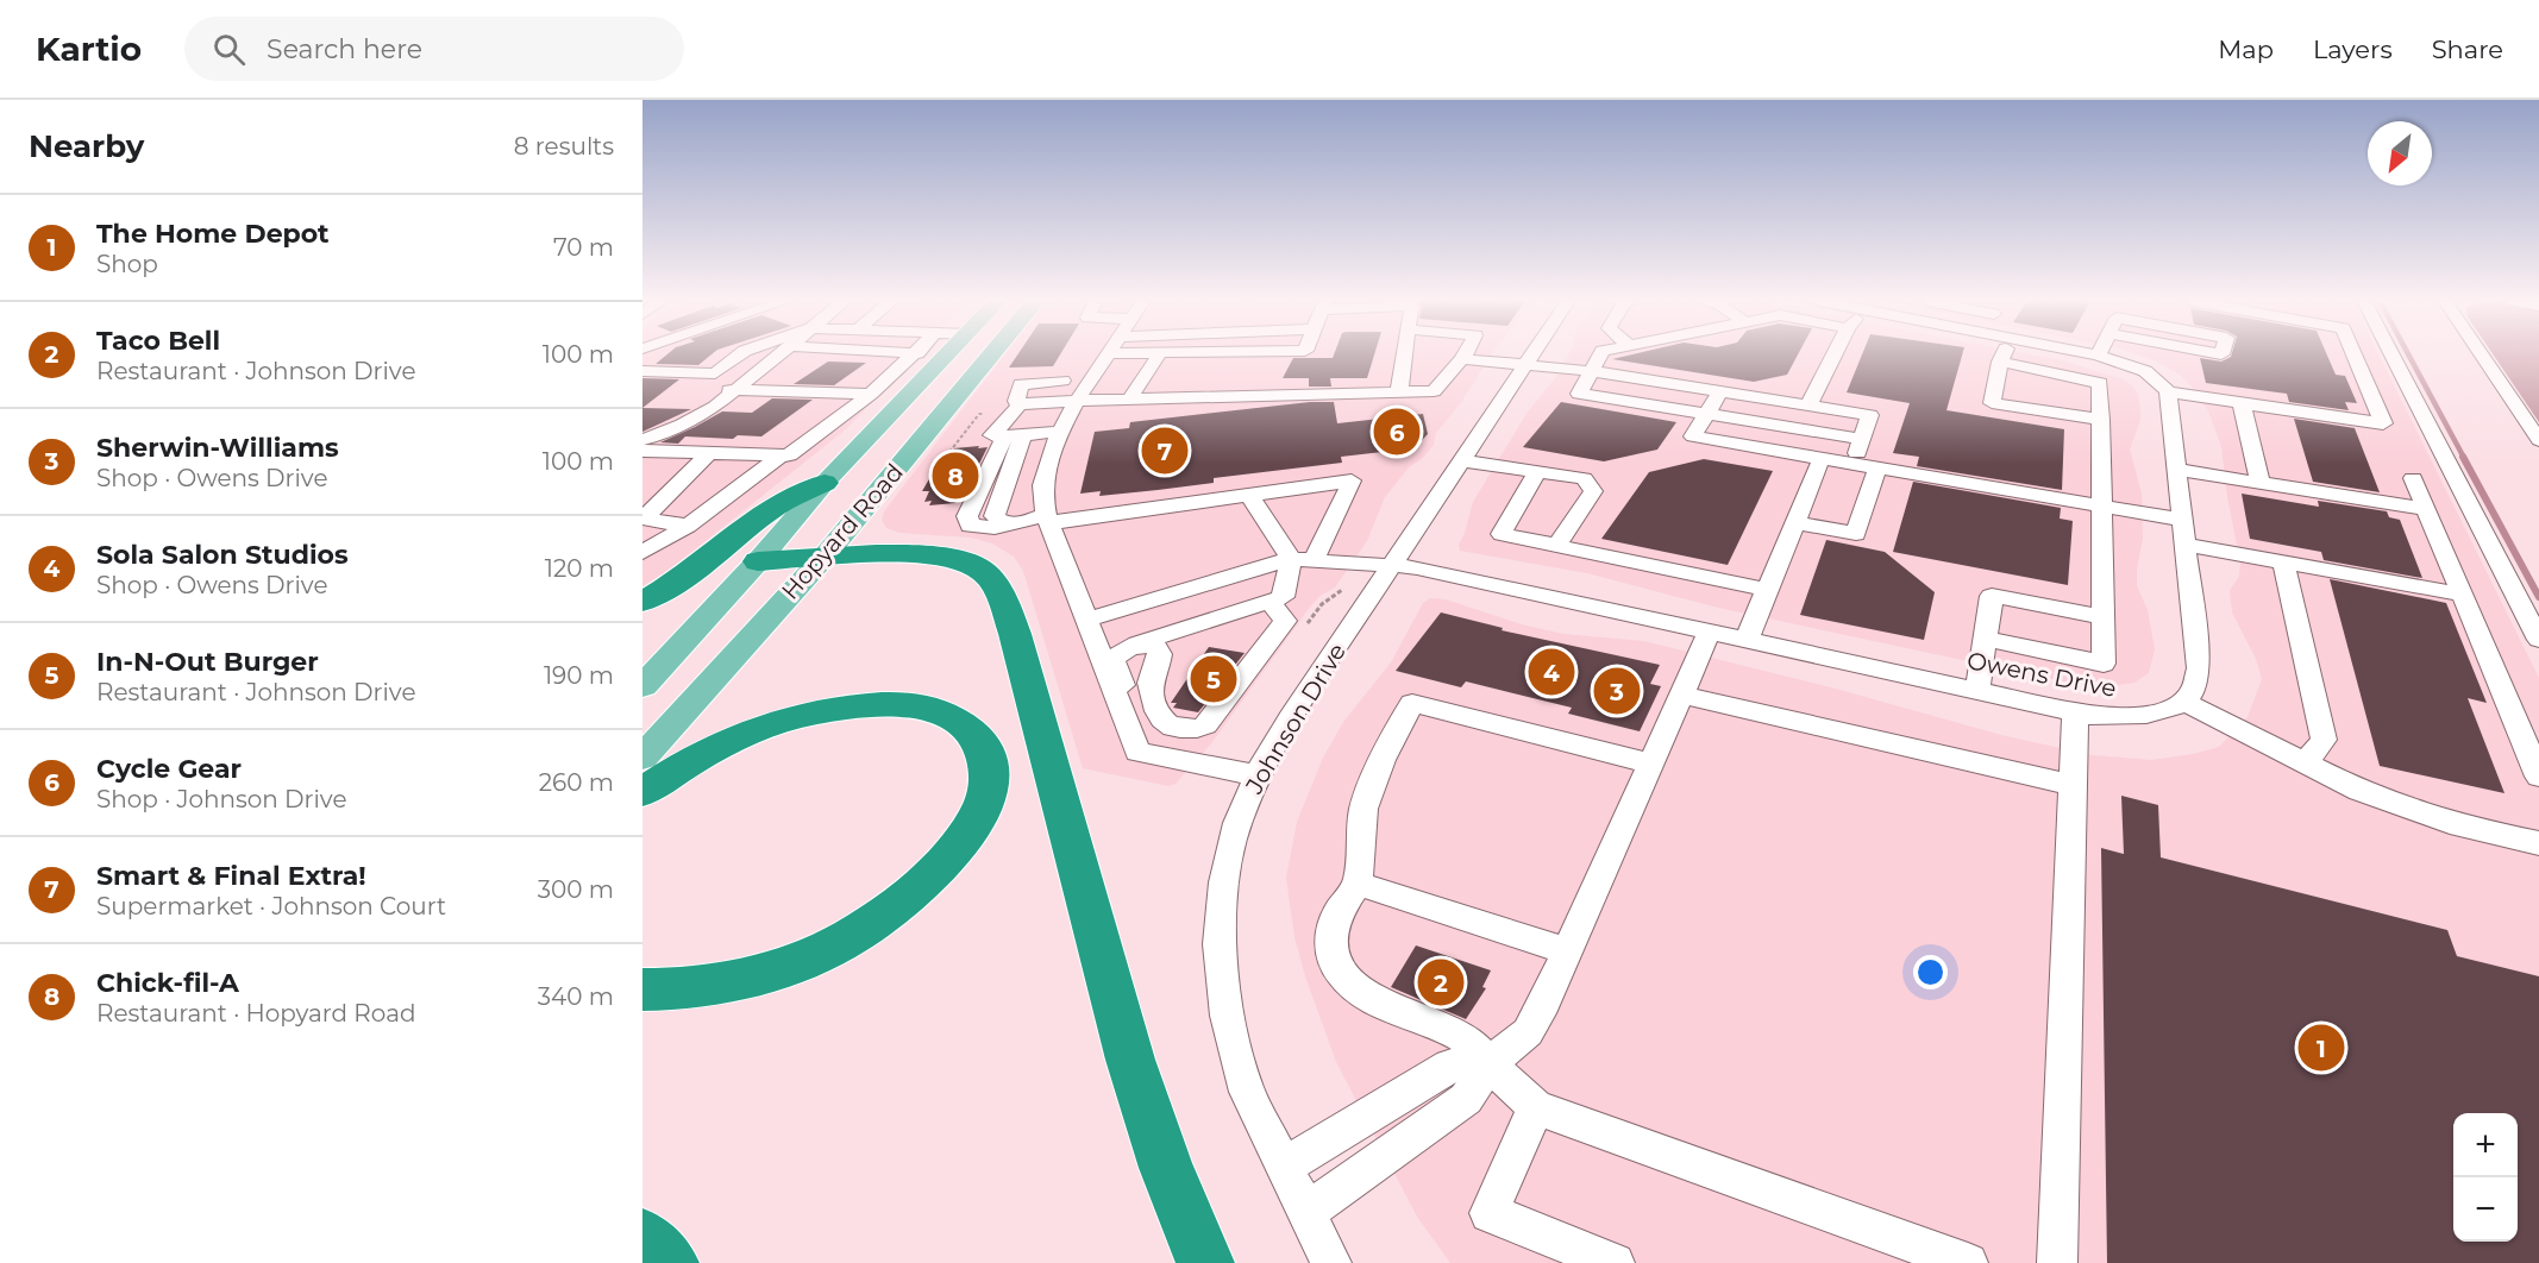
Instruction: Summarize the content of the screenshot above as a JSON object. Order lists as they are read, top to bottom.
{
  "streets": {
    "main road": ["Hopyard Road"],
    "street": ["Owens Drive", "Johnson Drive"]
  },
  "crossings": [
    ["Owens Drive", "Johnson Drive"]
  ],
  "north": "bottom left",
  "page": {
    "header": "Kartio",
    "search": "Search here",
    "nav": ["Map", "Layers", "Share"],
    "heading": ["Nearby", "8 results"],
    "list": [
      {
        "mark": "1",
        "name": "The Home Depot",
        "note": "Shop",
        "value": "70 m"
      },
      {
        "mark": "2",
        "name": "Taco Bell",
        "note": "Restaurant · Johnson Drive",
        "value": "100 m"
      },
      {
        "mark": "3",
        "name": "Sherwin-Williams",
        "note": "Shop · Owens Drive",
        "value": "100 m"
      },
      {
        "mark": "4",
        "name": "Sola Salon Studios",
        "note": "Shop · Owens Drive",
        "value": "120 m"
      },
      {
        "mark": "5",
        "name": "In-N-Out Burger",
        "note": "Restaurant · Johnson Drive",
        "value": "190 m"
      },
      {
        "mark": "6",
        "name": "Cycle Gear",
        "note": "Shop · Johnson Drive",
        "value": "260 m"
      },
      {
        "mark": "7",
        "name": "Smart & Final Extra!",
        "note": "Supermarket · Johnson Court",
        "value": "300 m"
      },
      {
        "mark": "8",
        "name": "Chick-fil-A",
        "note": "Restaurant · Hopyard Road",
        "value": "340 m"
      }
    ],
    "pins": [
      "6",
      "7",
      "8",
      "4",
      "5",
      "3",
      "2",
      "1"
    ],
    "map_buttons": ["+", "−"]
  }
}
